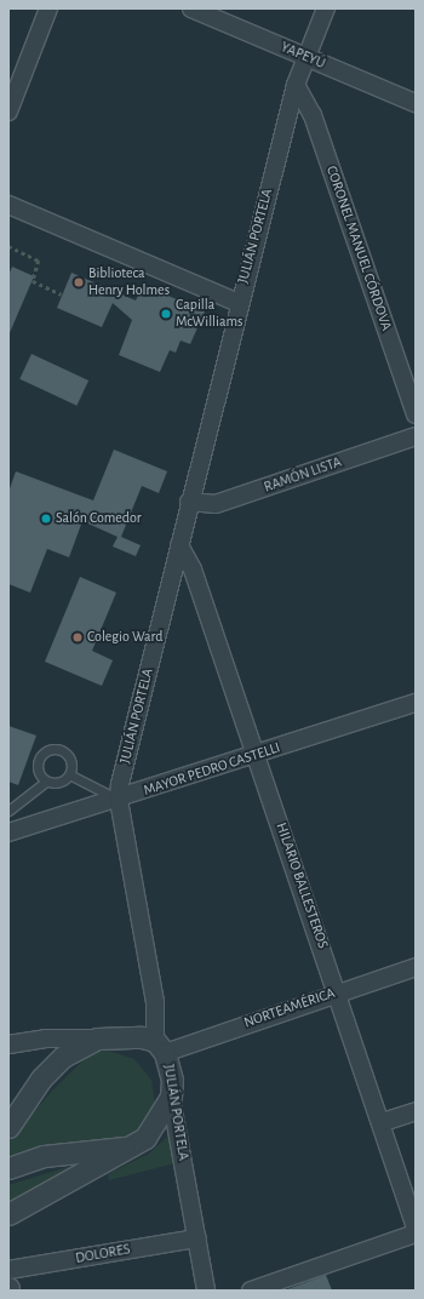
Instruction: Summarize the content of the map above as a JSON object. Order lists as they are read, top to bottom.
{
  "streets": {
    "street": [
      "YAPEYÚ",
      "JULIÁN PORTELA",
      "CORONEL MANUEL CÓRDOVA",
      "RAMÓN LISTA",
      "MAYOR PEDRO CASTELLI",
      "HILARIO BALLESTEROS",
      "NORTEAMÉRICA",
      "DOLORES"
    ]
  },
  "crossings": [
    ["YAPEYÚ", "JULIÁN PORTELA"],
    ["JULIÁN PORTELA", "CORONEL MANUEL CÓRDOVA"],
    ["JULIÁN PORTELA", "RAMÓN LISTA"],
    ["JULIÁN PORTELA", "MAYOR PEDRO CASTELLI"],
    ["JULIÁN PORTELA", "HILARIO BALLESTEROS"],
    ["JULIÁN PORTELA", "NORTEAMÉRICA"],
    ["JULIÁN PORTELA", "DOLORES"],
    ["MAYOR PEDRO CASTELLI", "HILARIO BALLESTEROS"],
    ["HILARIO BALLESTEROS", "NORTEAMÉRICA"]
  ],
  "places": [
    "Biblioteca Henry Holmes",
    "Capilla McWilliams",
    "Salón Comedor",
    "Colegio Ward"
  ]
}
